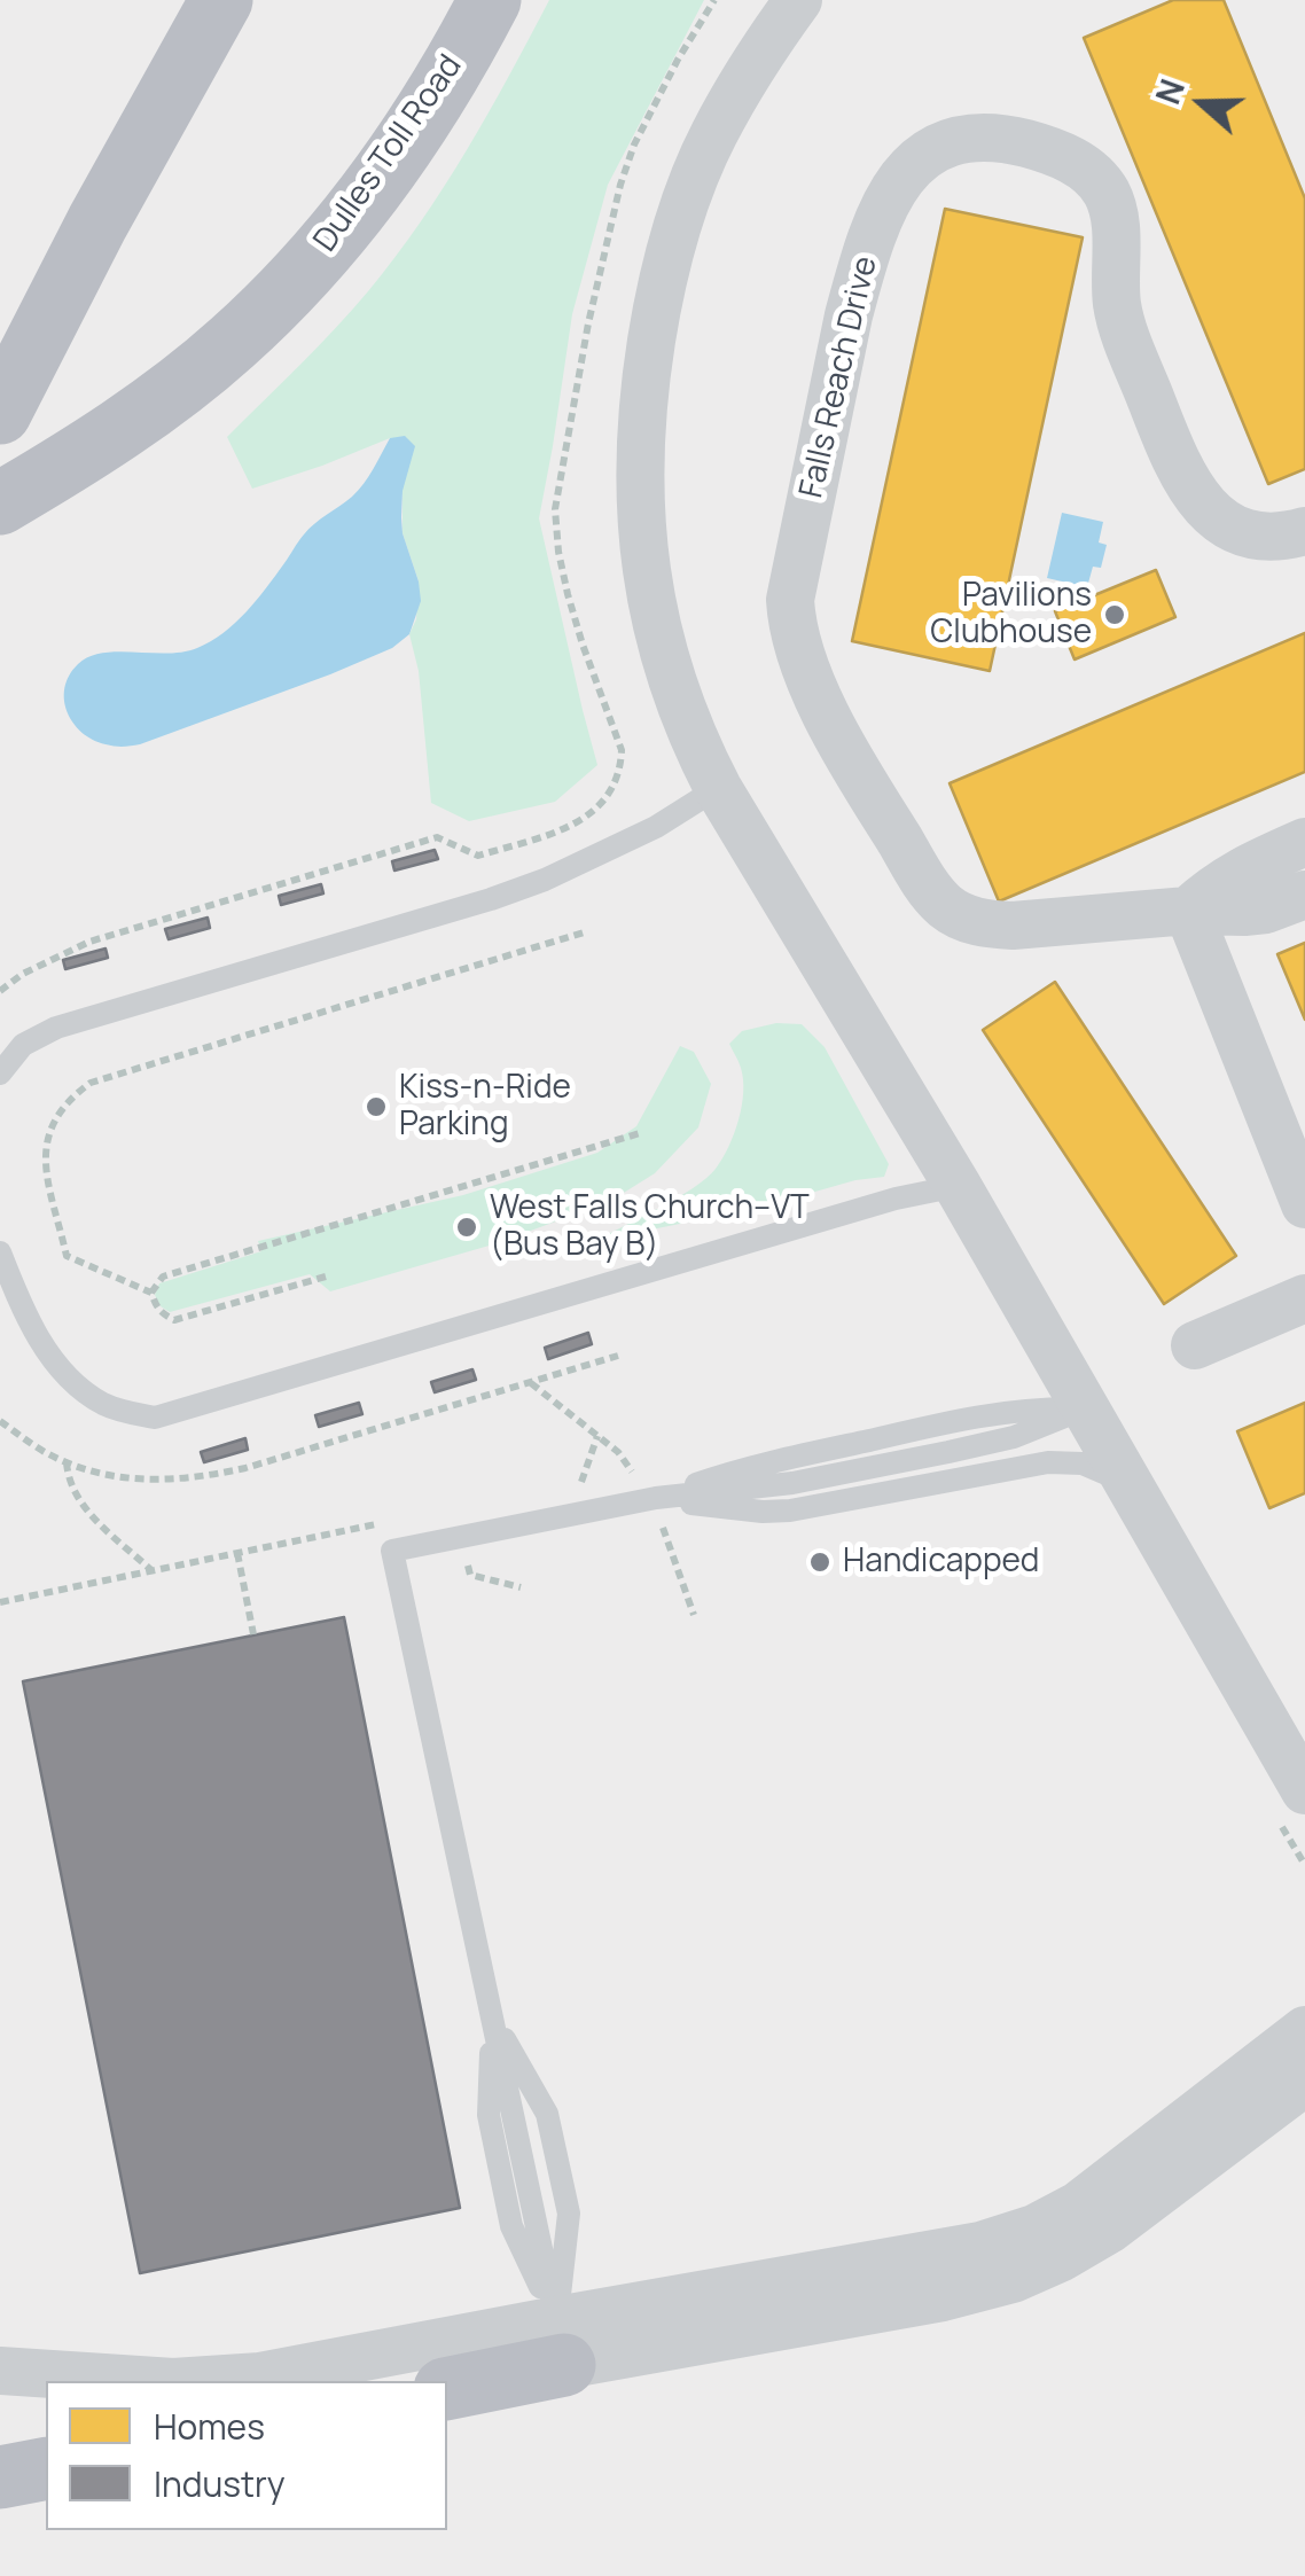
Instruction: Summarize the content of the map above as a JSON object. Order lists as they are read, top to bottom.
{
  "streets": {
    "highway": ["Dulles Toll Road"],
    "street": ["Falls Reach Drive"]
  },
  "places": [
    "Pavilions Clubhouse",
    "Kiss-n-Ride Parking",
    "West Falls Church–VT (Bus Bay B)",
    "Handicapped"
  ],
  "legend": ["Homes", "Industry"],
  "north": "left"
}
